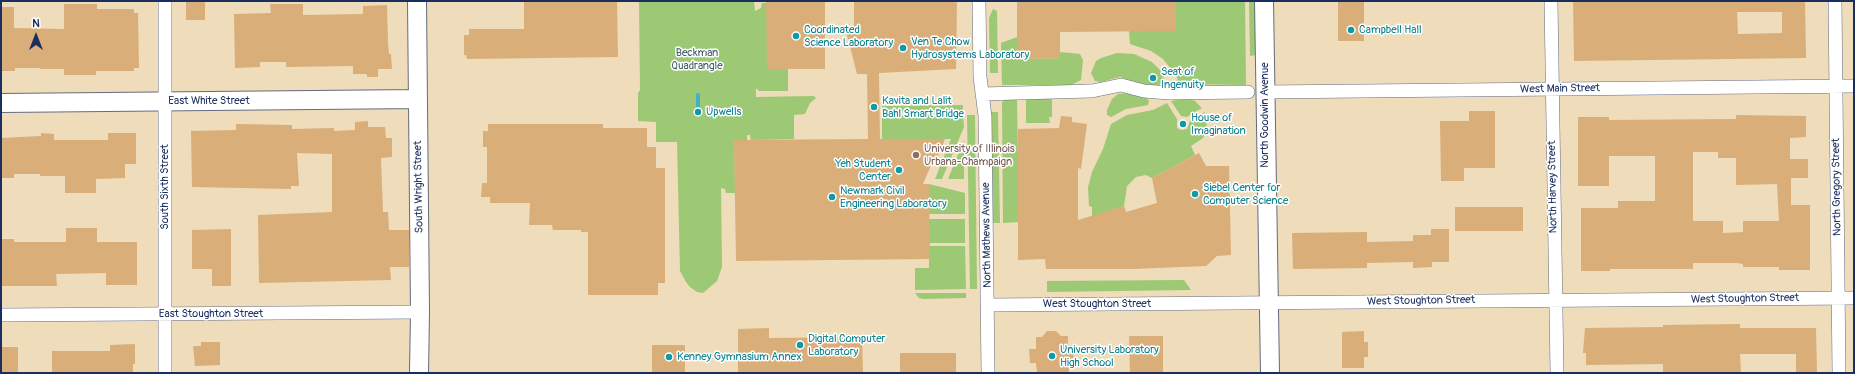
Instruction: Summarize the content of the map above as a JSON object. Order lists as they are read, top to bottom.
{
  "streets": {
    "street": [
      "West Main Street",
      "East White Street",
      "North Goodwin Avenue",
      "South Sixth Street",
      "South Wright Street",
      "North Harvey Street",
      "North Gregory Street",
      "North Mathews Avenue",
      "West Stoughton Street",
      "East Stoughton Street"
    ]
  },
  "crossings": [
    ["West Main Street", "North Goodwin Avenue"],
    ["West Main Street", "North Harvey Street"],
    ["West Main Street", "North Gregory Street"],
    ["West Main Street", "North Mathews Avenue"],
    ["East White Street", "South Sixth Street"],
    ["East White Street", "South Wright Street"],
    ["North Goodwin Avenue", "West Stoughton Street"],
    ["South Sixth Street", "East Stoughton Street"],
    ["South Wright Street", "East Stoughton Street"],
    ["North Harvey Street", "West Stoughton Street"],
    ["North Gregory Street", "West Stoughton Street"],
    ["North Mathews Avenue", "West Stoughton Street"]
  ],
  "parks": ["Beckman Quadrangle"],
  "places": [
    "Campbell Hall",
    "Coordinated Science Laboratory",
    "Ven Te Chow Hydrosystems Laboratory",
    "Seat of Ingenuity",
    "Kavita and Lalit Bahl Smart Bridge",
    "Upwells",
    "House of Imagination",
    "University of Illinois Urbana-Champaign",
    "Yeh Student Center",
    "Siebel Center for Computer Science",
    "Newmark Civil Engineering Laboratory",
    "Digital Computer Laboratory",
    "University Laboratory High School",
    "Kenney Gymnasium Annex"
  ],
  "north": "top"
}
